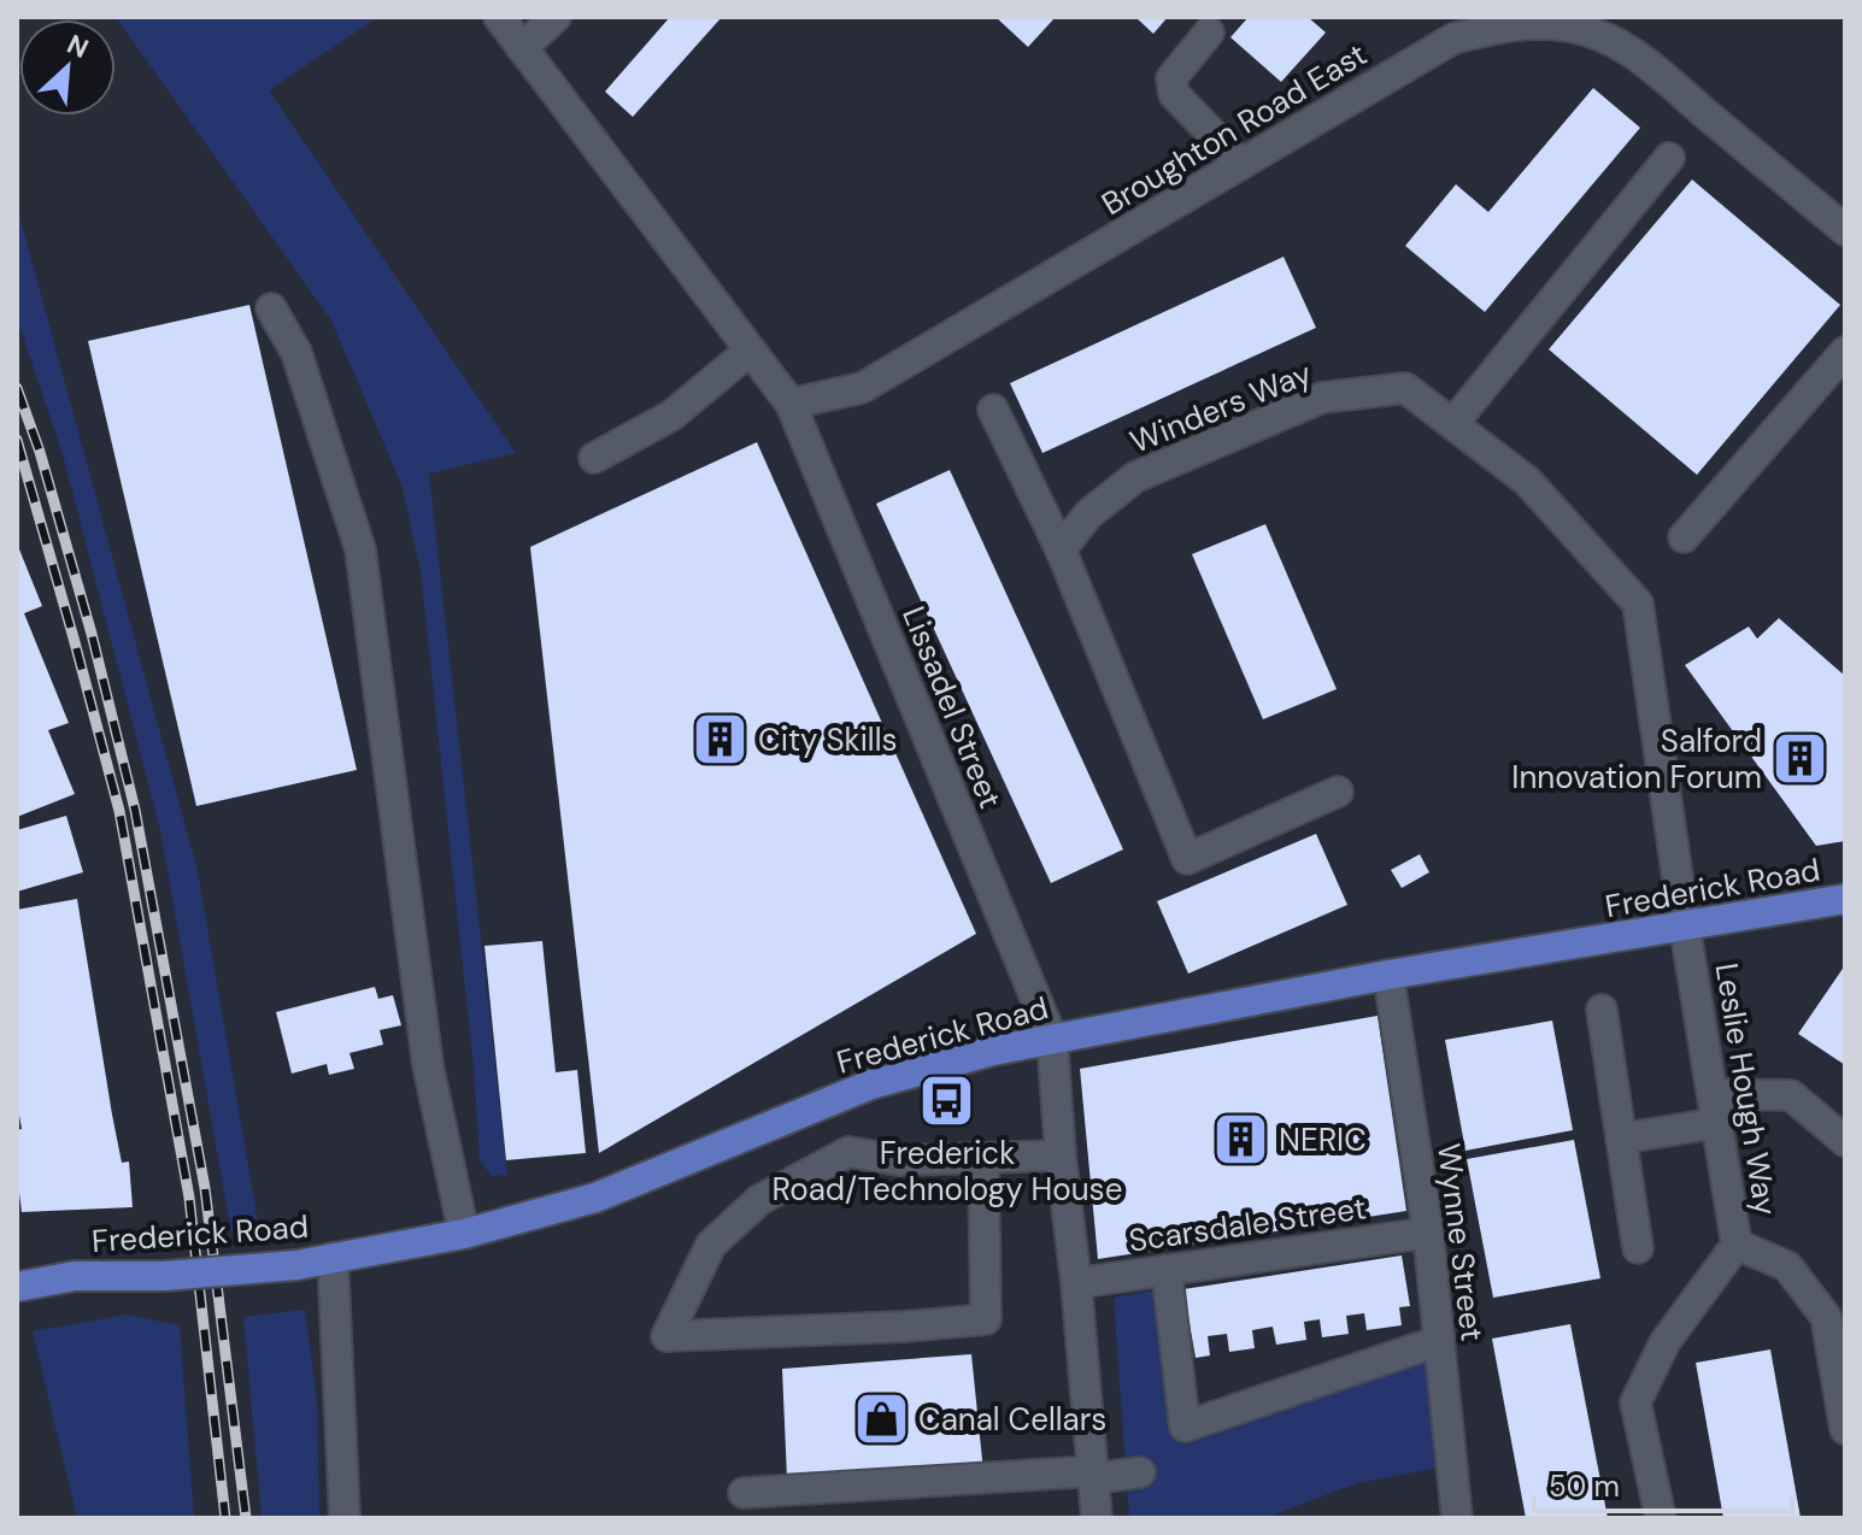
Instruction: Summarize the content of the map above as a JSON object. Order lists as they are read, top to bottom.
{
  "streets": {
    "main road": ["Frederick Road"],
    "street": [
      "Broughton Road East",
      "Winders Way",
      "Lissadel Street",
      "Leslie Hough Way",
      "Scarsdale Street",
      "Wynne Street"
    ]
  },
  "crossings": [
    ["Broughton Road East", "Lissadel Street"],
    ["Winders Way", "Frederick Road"],
    ["Winders Way", "Leslie Hough Way"],
    ["Lissadel Street", "Frederick Road"],
    ["Lissadel Street", "Scarsdale Street"],
    ["Frederick Road", "Leslie Hough Way"],
    ["Frederick Road", "Wynne Street"],
    ["Scarsdale Street", "Wynne Street"]
  ],
  "places": {
    "building": ["City Skills", "Salford Innovation Forum", "NERIC"],
    "bus stop": ["Frederick Road/Technology House"],
    "shop": ["Canal Cellars"]
  },
  "scale_bar": "50 m",
  "north": "top right"
}
